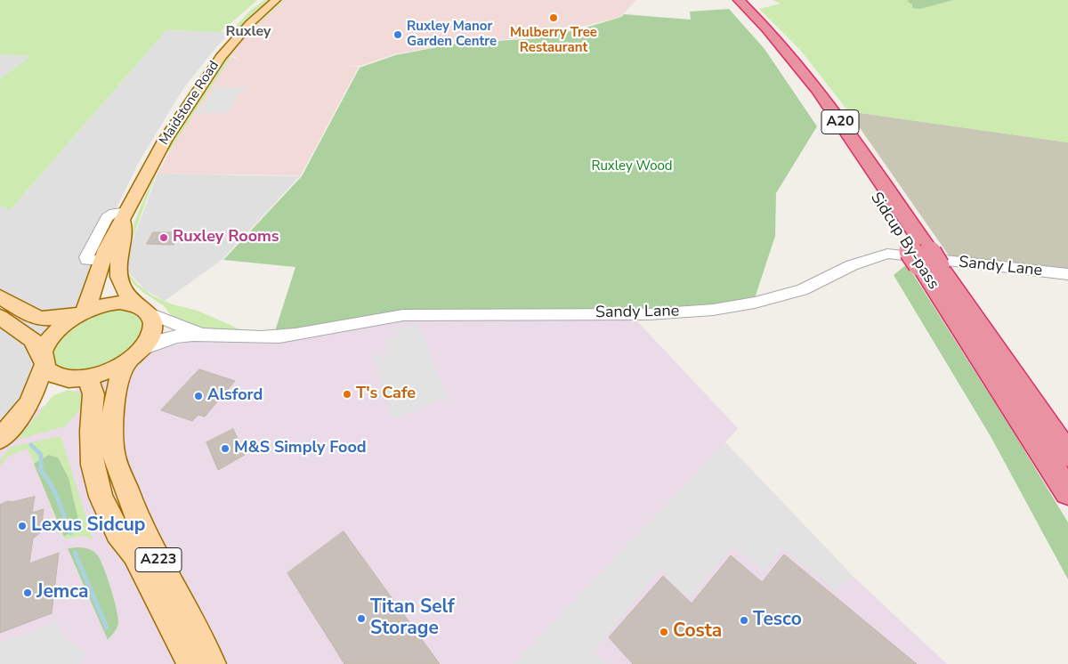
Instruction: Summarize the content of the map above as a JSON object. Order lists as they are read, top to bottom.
{
  "streets": {
    "highway": ["A20", "Sidcup By-pass"],
    "main road": ["Maidstone Road", "A223"],
    "street": ["Sandy Lane"]
  },
  "crossings": [
    ["Maidstone Road", "Sandy Lane"],
    ["Sandy Lane", "A223"]
  ],
  "districts": ["Ruxley"],
  "parks": ["Ruxley Wood"],
  "places": [
    "Mulberry Tree Restaurant",
    "Ruxley Manor Garden Centre",
    "Ruxley Rooms",
    "T's Cafe",
    "Alsford",
    "M&S Simply Food",
    "Lexus Sidcup",
    "Jemca",
    "Titan Self Storage",
    "Tesco",
    "Costa"
  ]
}
